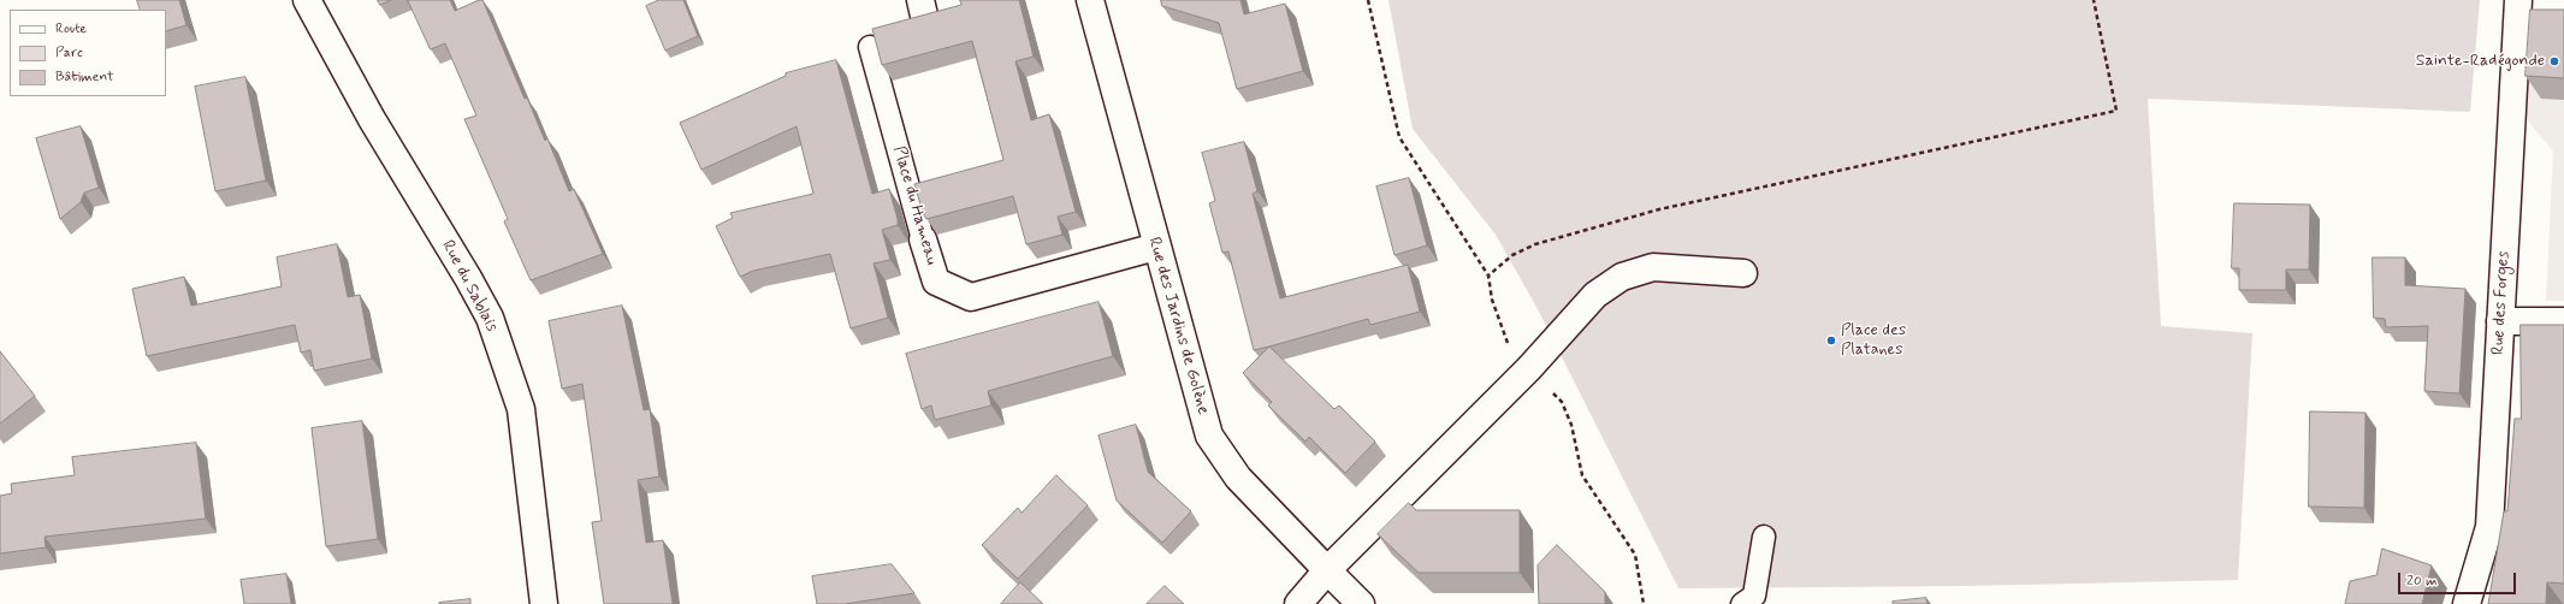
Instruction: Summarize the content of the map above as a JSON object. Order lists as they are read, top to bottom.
{
  "streets": {
    "street": [
      "Place du Hameau",
      "Rue du Sablais",
      "Rue des Forges",
      "Rue des Jardins de Golène"
    ]
  },
  "crossings": [
    ["Place du Hameau", "Rue des Jardins de Golène"]
  ],
  "places": ["Sainte-Radégonde", "Place des Platanes"],
  "legend": ["Route", "Parc", "Bâtiment"],
  "scale_bar": "20 m"
}
